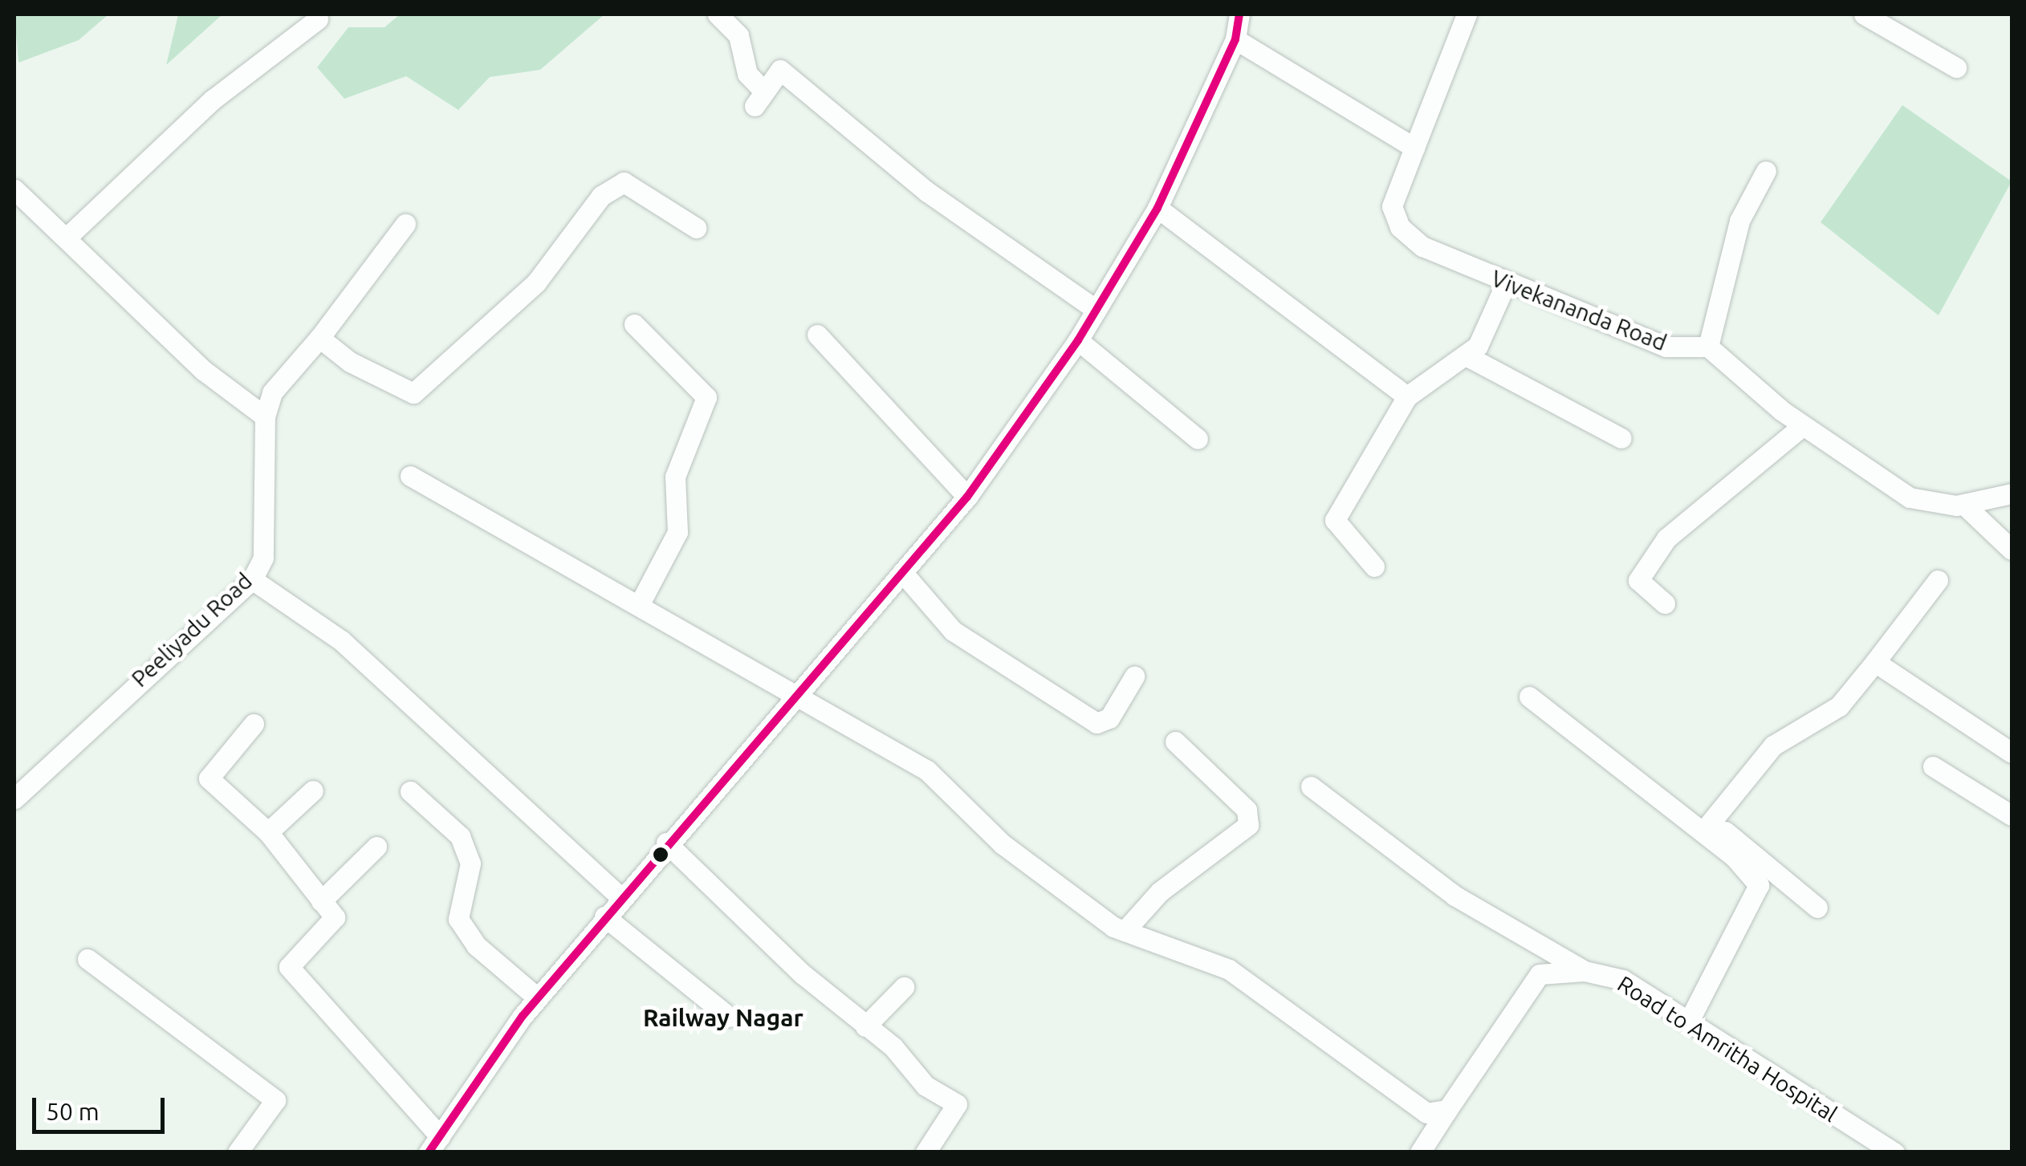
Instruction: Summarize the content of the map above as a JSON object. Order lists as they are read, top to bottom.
{
  "streets": {
    "street": ["Vivekananda Road", "Peeliyadu Road", "Road to Amritha Hospital"]
  },
  "districts": ["Railway Nagar"],
  "scale_bar": "50 m"
}
